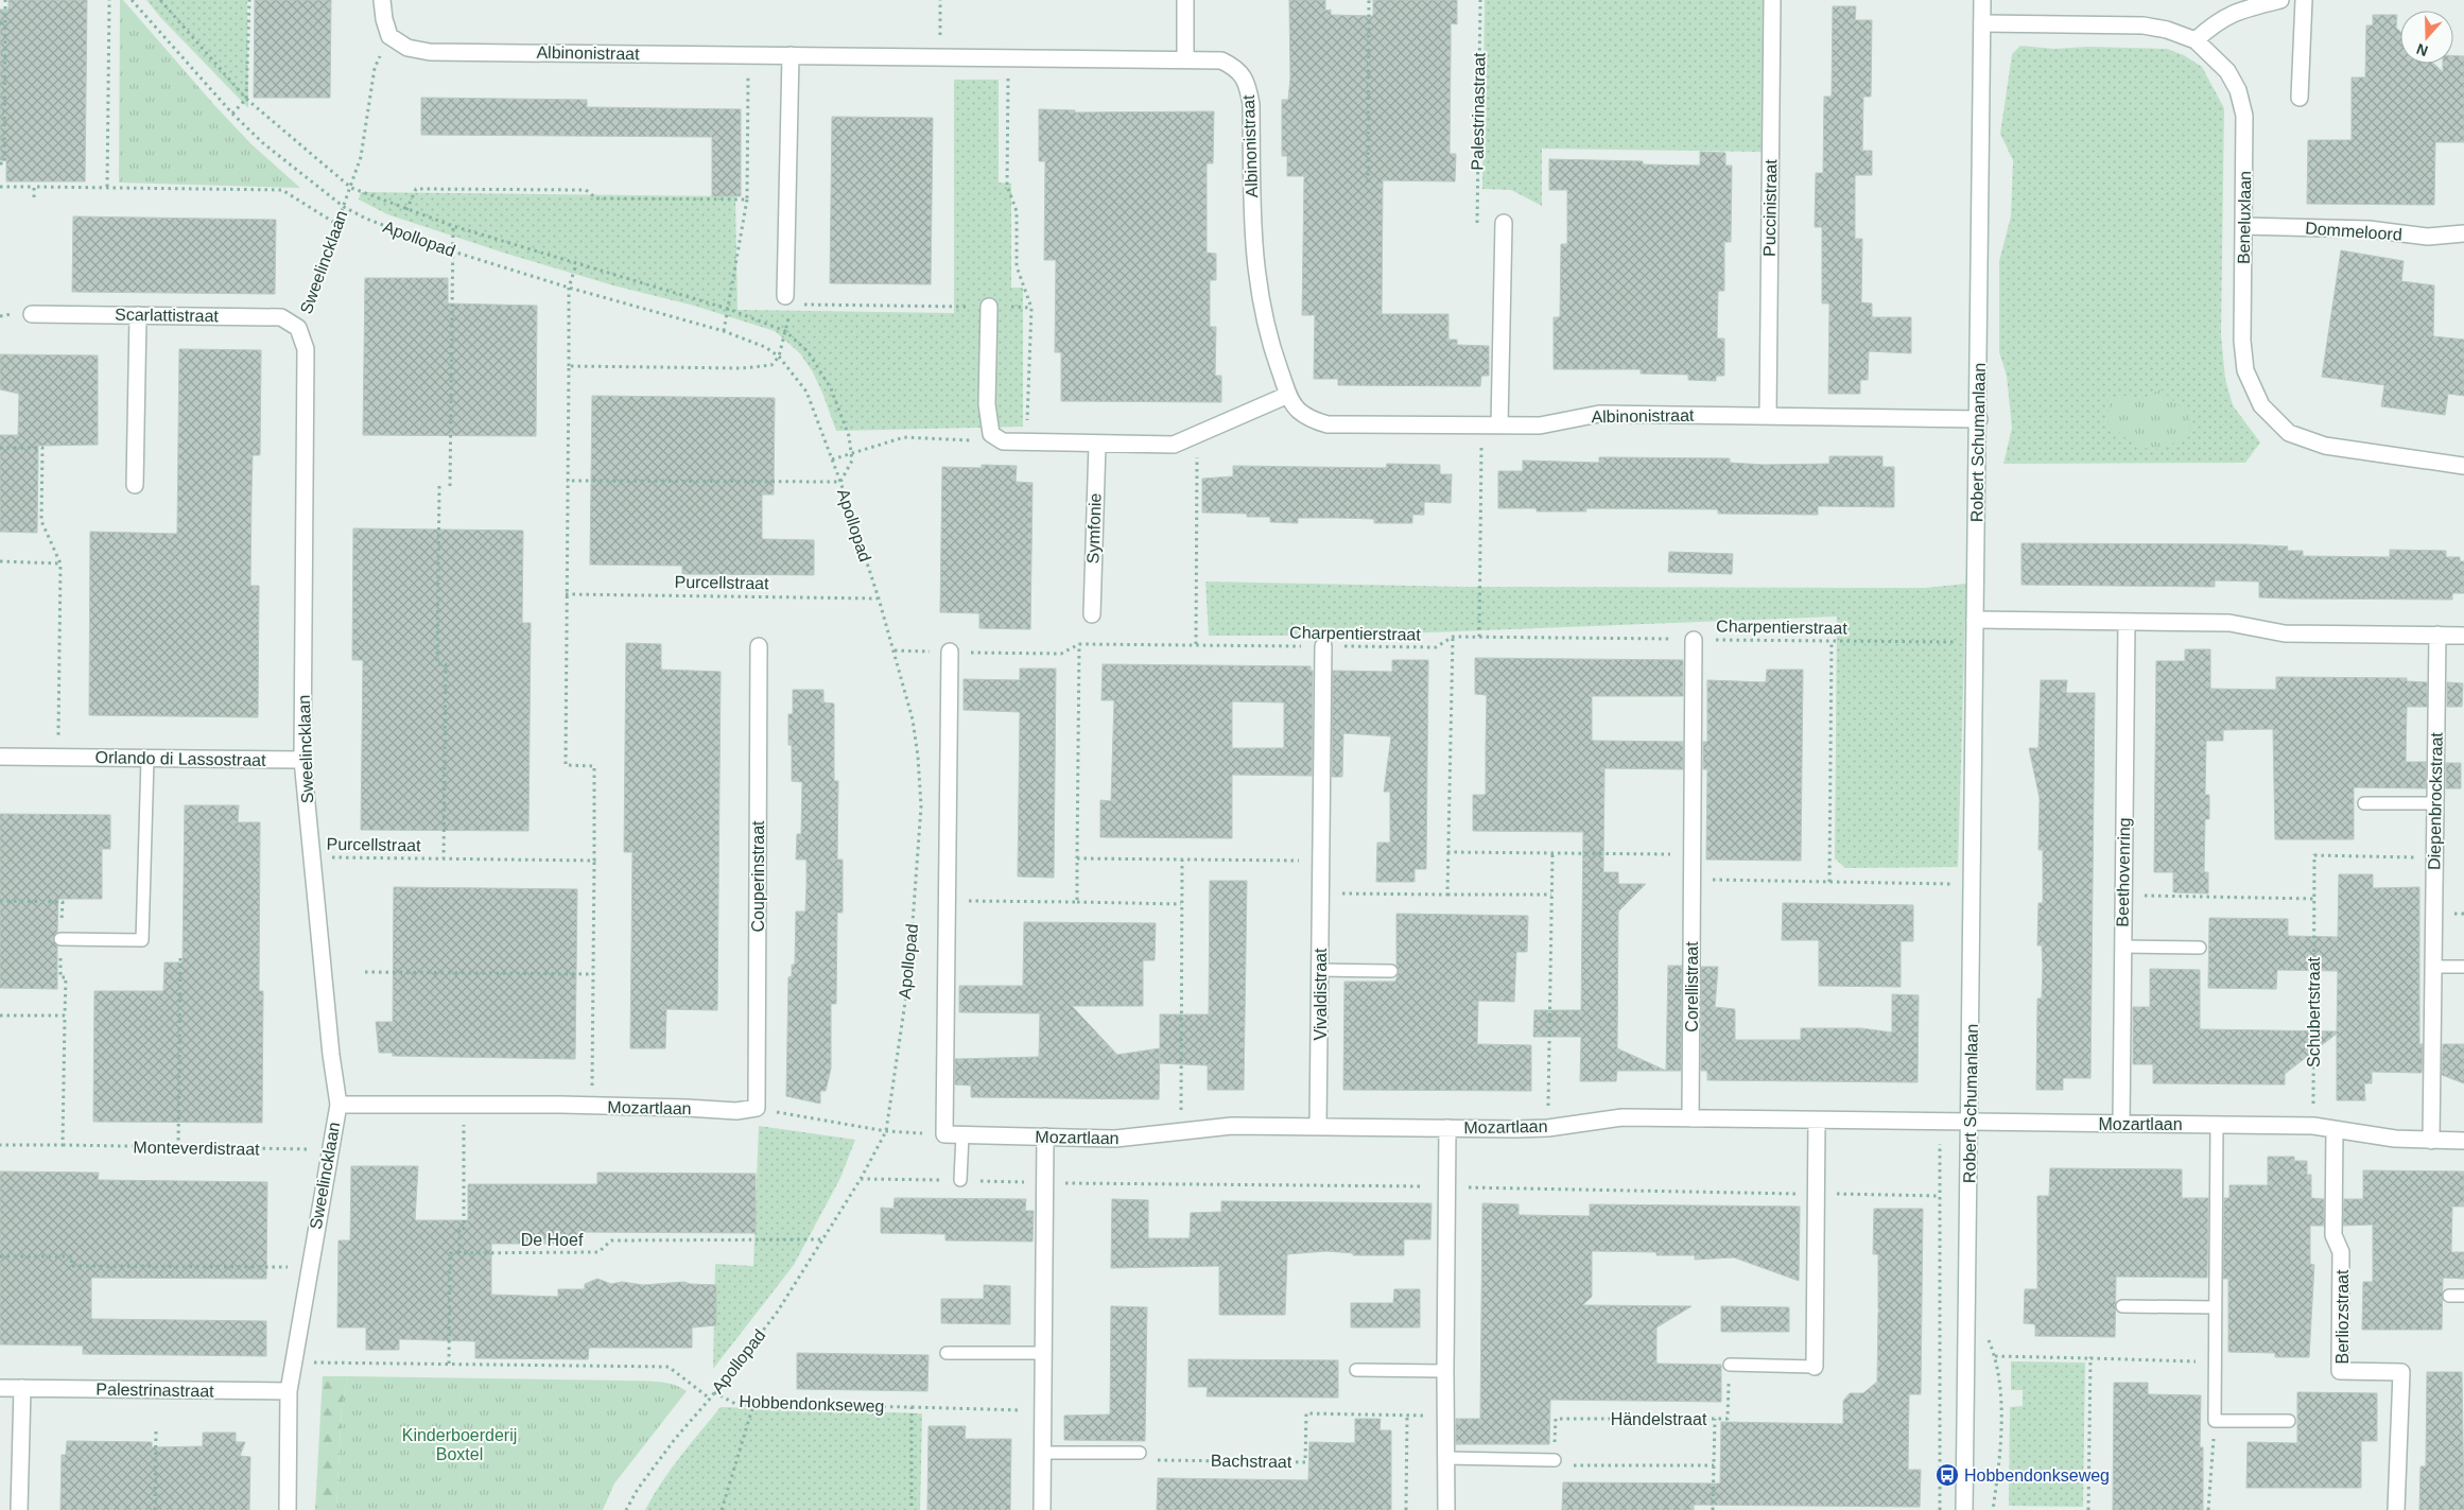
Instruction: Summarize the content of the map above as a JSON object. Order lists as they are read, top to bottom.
{
  "streets": {
    "street": [
      "Albinonistraat",
      "Palestrinastraat",
      "Puccinistraat",
      "Beneluxlaan",
      "Dommeloord",
      "Apollopad",
      "Sweelincklaan",
      "Scarlattistraat",
      "Robert Schumanlaan",
      "Symfonie",
      "Orlando di Lassostraat",
      "Diepenbrockstraat",
      "Beethovenring",
      "Couperinstraat",
      "Corellistraat",
      "Vivaldistraat",
      "Mozartlaan",
      "Berliozstraat"
    ],
    "path": [
      "Purcellstraat",
      "Charpentierstraat",
      "Schubertstraat",
      "Monteverdistraat",
      "De Hoef",
      "Hobbendonkseweg",
      "Händelstraat",
      "Bachstraat"
    ]
  },
  "crossings": [
    ["Albinonistraat", "Puccinistraat"],
    ["Albinonistraat", "Sweelincklaan"],
    ["Albinonistraat", "Robert Schumanlaan"],
    ["Palestrinastraat", "Sweelincklaan"],
    ["Beneluxlaan", "Dommeloord"],
    ["Beneluxlaan", "Robert Schumanlaan"],
    ["Apollopad", "Sweelincklaan"],
    ["Apollopad", "Purcellstraat"],
    ["Apollopad", "Charpentierstraat"],
    ["Apollopad", "Mozartlaan"],
    ["Apollopad", "De Hoef"],
    ["Apollopad", "Hobbendonkseweg"],
    ["Sweelincklaan", "Scarlattistraat"],
    ["Sweelincklaan", "Purcellstraat"],
    ["Sweelincklaan", "Orlando di Lassostraat"],
    ["Sweelincklaan", "Mozartlaan"],
    ["Sweelincklaan", "Monteverdistraat"],
    ["Robert Schumanlaan", "Charpentierstraat"],
    ["Robert Schumanlaan", "Mozartlaan"],
    ["Charpentierstraat", "Corellistraat"],
    ["Charpentierstraat", "Vivaldistraat"],
    ["Diepenbrockstraat", "Schubertstraat"],
    ["Diepenbrockstraat", "Mozartlaan"],
    ["Beethovenring", "Mozartlaan"],
    ["Couperinstraat", "Mozartlaan"],
    ["Corellistraat", "Mozartlaan"],
    ["Vivaldistraat", "Mozartlaan"],
    ["Schubertstraat", "Mozartlaan"],
    ["Mozartlaan", "Berliozstraat"]
  ],
  "parks": ["Kinderboerderij Boxtel"],
  "places": {
    "bus stop": ["Hobbendonkseweg"]
  },
  "north": "bottom"
}
